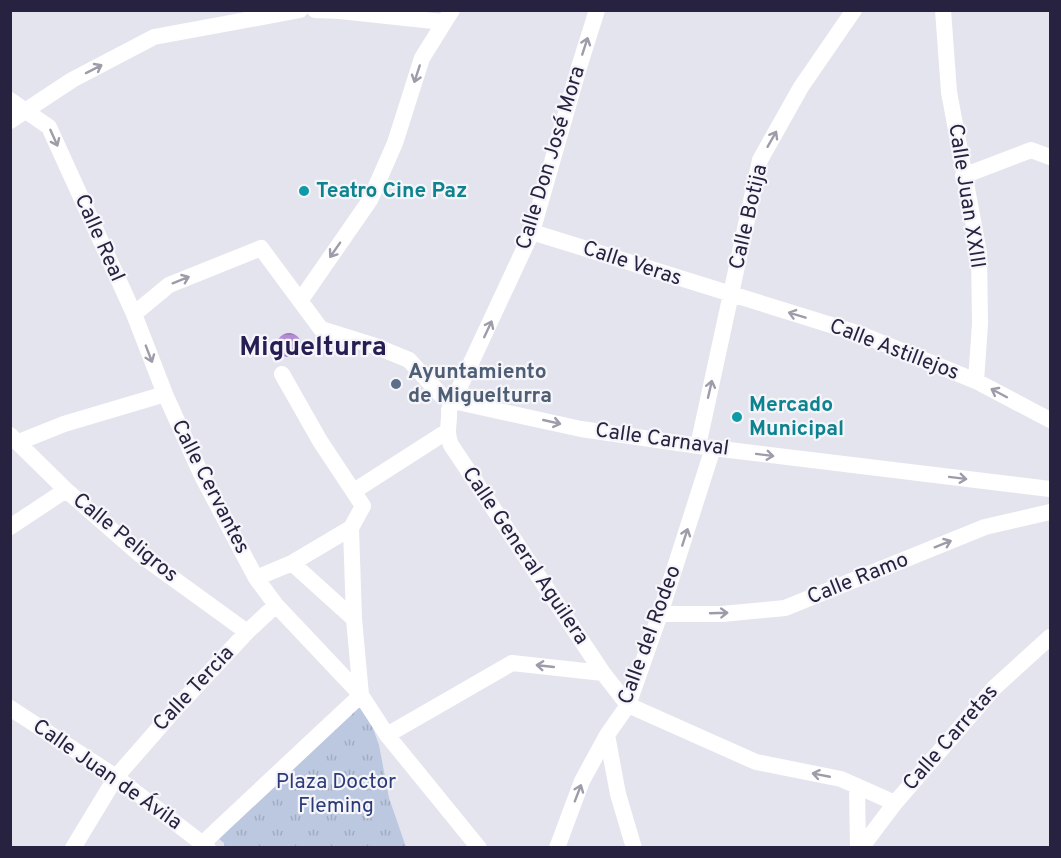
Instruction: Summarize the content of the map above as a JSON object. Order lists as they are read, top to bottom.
{
  "streets": {
    "street": [
      "Calle Don José Mora",
      "Calle Juan XXIII",
      "Calle Botija",
      "Calle Real",
      "Calle Veras",
      "Calle Astillejos",
      "Calle Carnaval",
      "Calle Cervantes",
      "Calle Peligros",
      "Calle General Aguilera",
      "Calle Ramo",
      "Calle del Rodeo",
      "Calle Tercia",
      "Calle Carretas",
      "Calle Juan de Ávila"
    ]
  },
  "crossings": [
    ["Calle Don José Mora", "Calle Veras"],
    ["Calle Don José Mora", "Calle Carnaval"],
    ["Calle Juan XXIII", "Calle Astillejos"],
    ["Calle Botija", "Calle Veras"],
    ["Calle Botija", "Calle Astillejos"],
    ["Calle Botija", "Calle Carnaval"],
    ["Calle Botija", "Calle del Rodeo"],
    ["Calle Real", "Calle Cervantes"],
    ["Calle Veras", "Calle Astillejos"],
    ["Calle Carnaval", "Calle del Rodeo"],
    ["Calle Cervantes", "Calle Tercia"],
    ["Calle Peligros", "Calle Tercia"],
    ["Calle General Aguilera", "Calle del Rodeo"],
    ["Calle Ramo", "Calle del Rodeo"],
    ["Calle Tercia", "Calle Juan de Ávila"]
  ],
  "one_way": [
    "Calle Don José Mora",
    "Calle Botija",
    "Calle Real",
    "Calle Astillejos",
    "Calle Carnaval",
    "Calle Ramo",
    "Calle del Rodeo"
  ],
  "districts": ["Miguelturra"],
  "parks": ["Plaza Doctor Fleming"],
  "places": ["Teatro Cine Paz", "Ayuntamiento de Miguelturra", "Mercado Municipal"]
}
